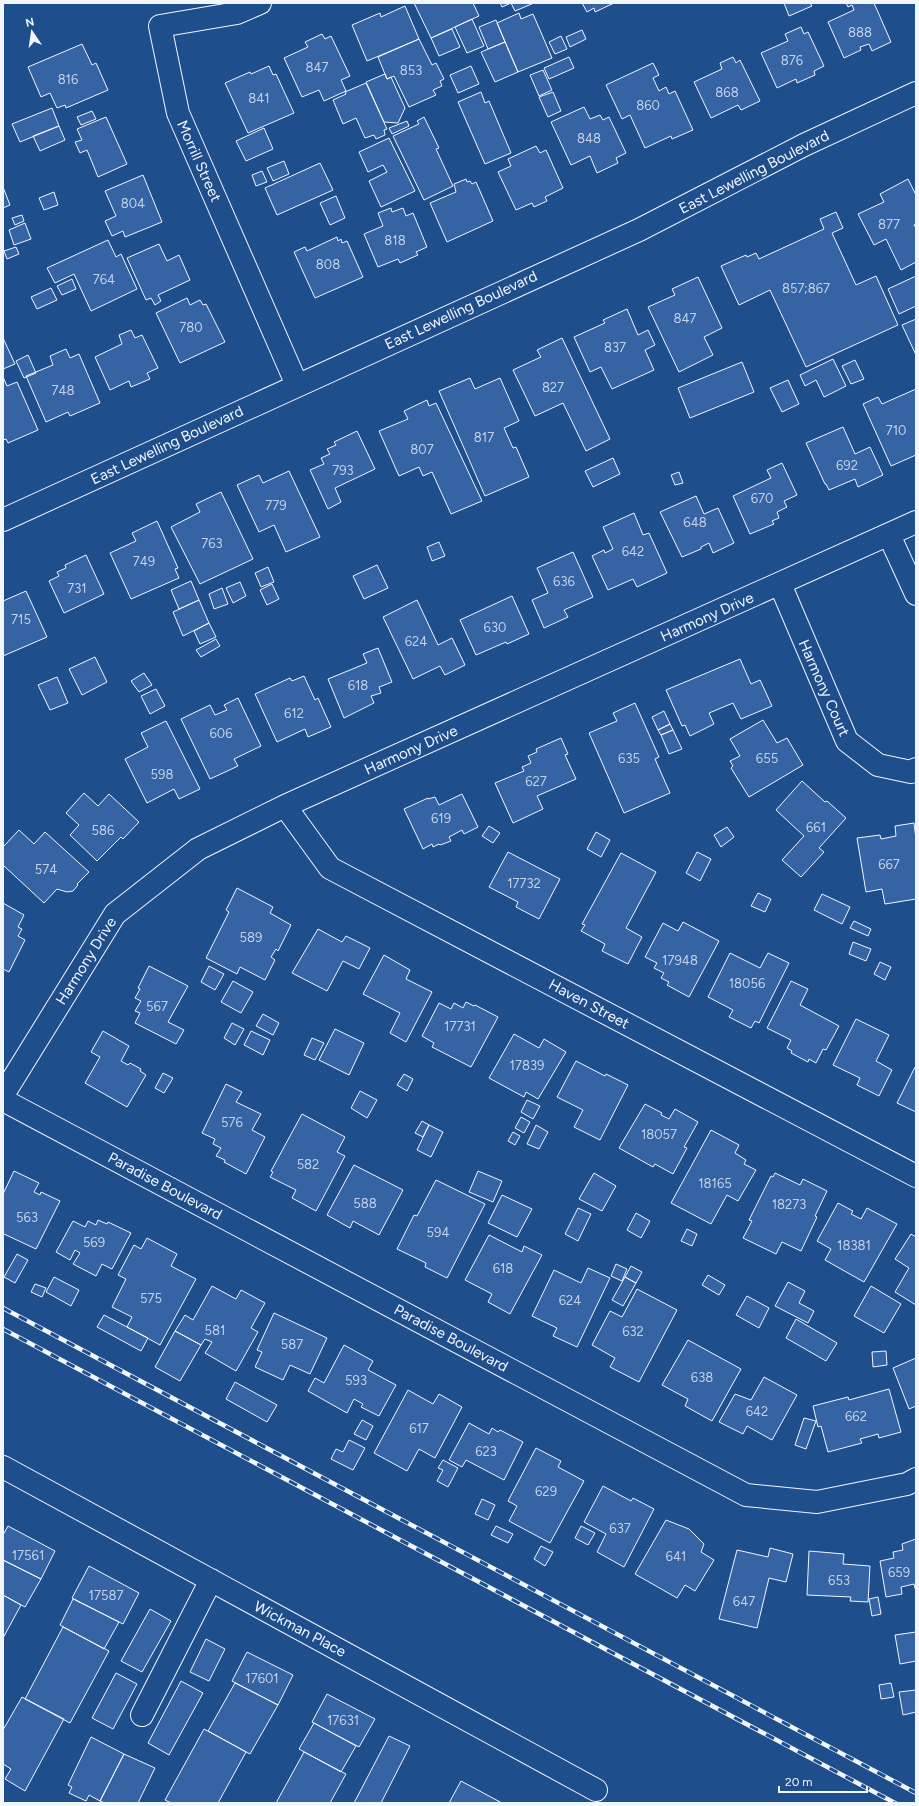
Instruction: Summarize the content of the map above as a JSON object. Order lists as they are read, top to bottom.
{
  "streets": {
    "street": [
      "Morrill Street",
      "East Lewelling Boulevard",
      "Harmony Drive",
      "Harmony Court",
      "Haven Street",
      "Paradise Boulevard",
      "Wickman Place"
    ]
  },
  "crossings": [
    ["Morrill Street", "East Lewelling Boulevard"],
    ["Harmony Drive", "Harmony Court"],
    ["Harmony Drive", "Haven Street"]
  ],
  "house_numbers": [
    "888",
    "876",
    "847",
    "853",
    "816",
    "868",
    "841",
    "860",
    "848",
    "804",
    "877",
    "818",
    "808",
    "764",
    "857;867",
    "847",
    "780",
    "837",
    "827",
    "748",
    "710",
    "817",
    "807",
    "692",
    "793",
    "670",
    "779",
    "648",
    "763",
    "642",
    "749",
    "636",
    "731",
    "715",
    "630",
    "624",
    "618",
    "612",
    "606",
    "635",
    "655",
    "598",
    "627",
    "619",
    "661",
    "586",
    "667",
    "574",
    "17732",
    "589",
    "17948",
    "18056",
    "567",
    "17731",
    "17839",
    "576",
    "18057",
    "582",
    "18165",
    "588",
    "18273",
    "563",
    "594",
    "569",
    "18381",
    "618",
    "575",
    "624",
    "581",
    "632",
    "587",
    "638",
    "593",
    "642",
    "662",
    "617",
    "623",
    "629",
    "637",
    "17561",
    "641",
    "659",
    "653",
    "17587",
    "647",
    "17601",
    "17631"
  ],
  "scale_bar": "20 m",
  "north": "top"
}
